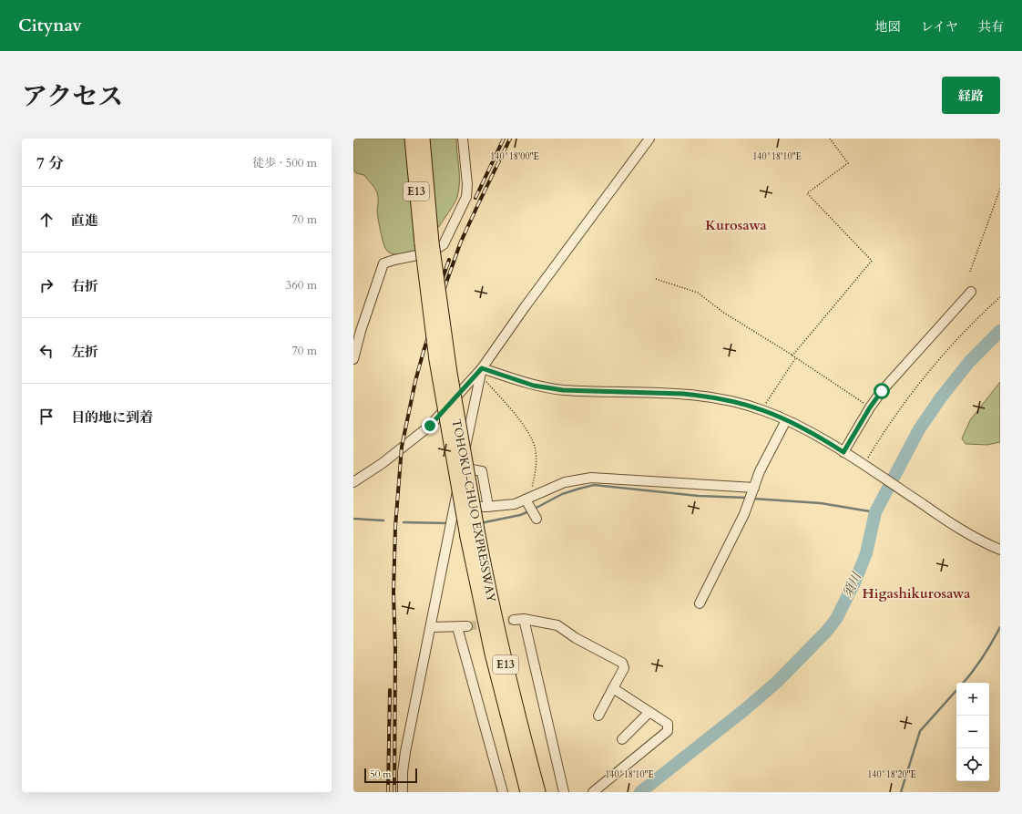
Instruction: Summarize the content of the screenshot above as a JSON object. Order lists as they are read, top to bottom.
{
  "streets": {
    "highway": ["E13", "TOHOKU-CHUO EXPRESSWAY"]
  },
  "crossings": [
    ["E13", "TOHOKU-CHUO EXPRESSWAY"]
  ],
  "districts": ["Kurosawa", "Higashikurosawa"],
  "water": ["須川"],
  "scale_bar": "50 m",
  "page": {
    "header": "Citynav",
    "nav": ["地図", "レイヤ", "共有"],
    "title": "アクセス",
    "buttons": "経路",
    "heading": ["7 分", "徒歩 · 500 m"],
    "list": [
      ["直進", "70 m"],
      ["右折", "360 m"],
      ["左折", "70 m"],
      "目的地に到着"
    ],
    "map_buttons": ["+", "−"],
    "scale": "50 m"
  },
  "coordinates": ["140°18'00\"E", "140°18'10\"E", "140°18'20\"E"]
}
